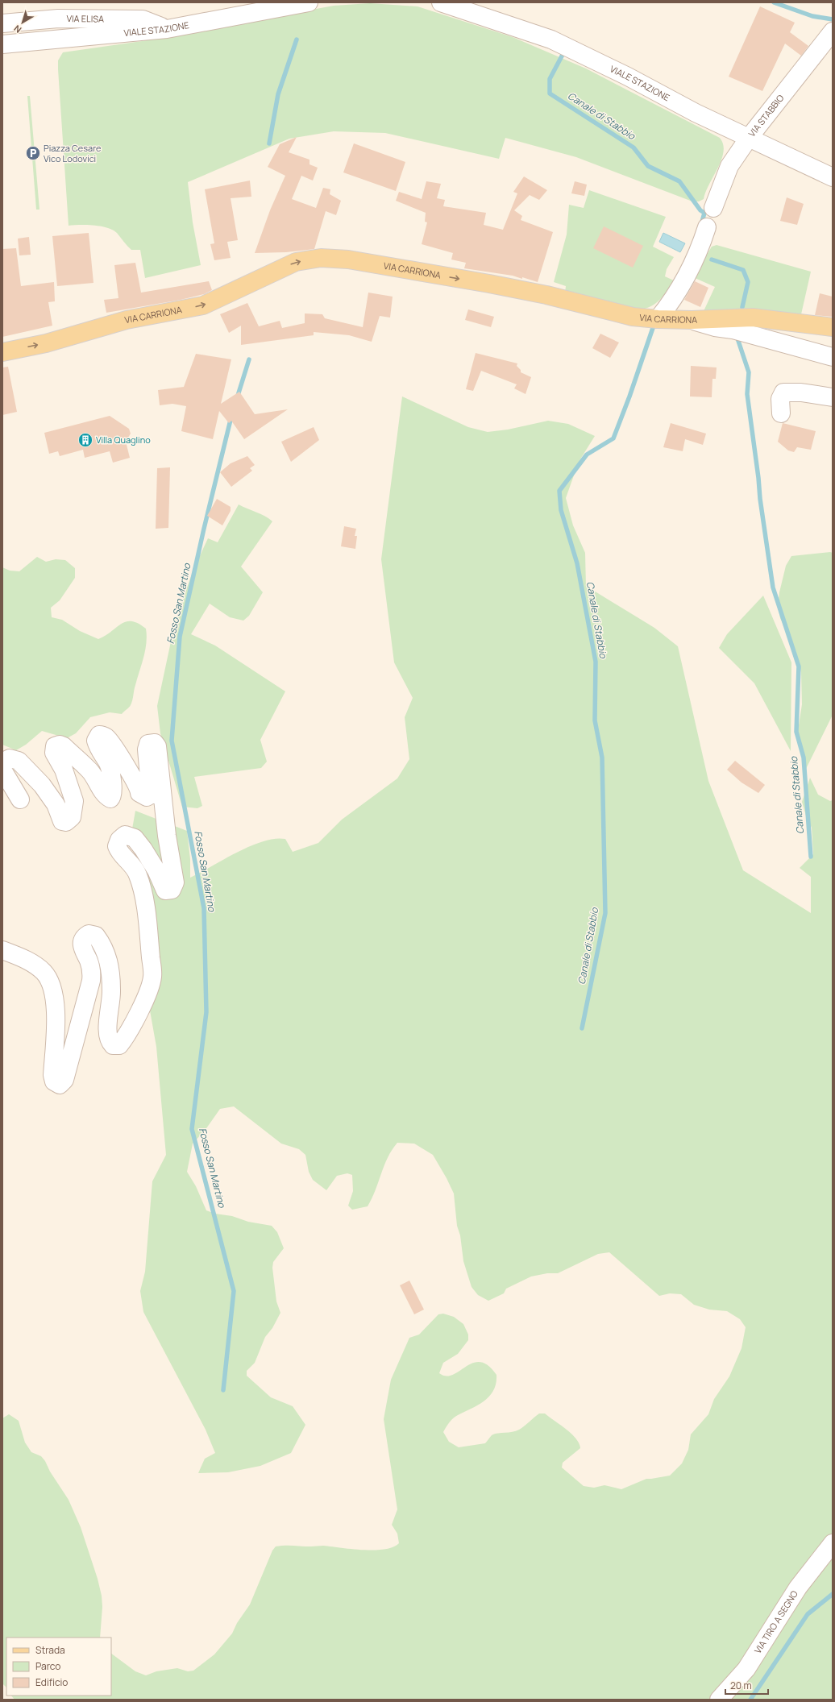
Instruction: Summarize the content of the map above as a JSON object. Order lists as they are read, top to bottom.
{
  "streets": {
    "main road": ["VIA CARRIONA"],
    "street": [
      "VIA ELISA",
      "VIALE STAZIONE",
      "VIA STABBIO",
      "VIA TIRO A SEGNO"
    ]
  },
  "crossings": [
    ["VIA ELISA", "VIALE STAZIONE"],
    ["VIALE STAZIONE", "VIA STABBIO"]
  ],
  "one_way": ["VIA CARRIONA"],
  "water": ["Canale di Stabbio", "Fosso San Martino"],
  "places": {
    "parking": ["Piazza Cesare Vico Lodovici"],
    "building": ["Villa Quaglino"]
  },
  "legend": ["Strada", "Parco", "Edificio"],
  "scale_bar": "20 m",
  "north": "bottom left"
}
